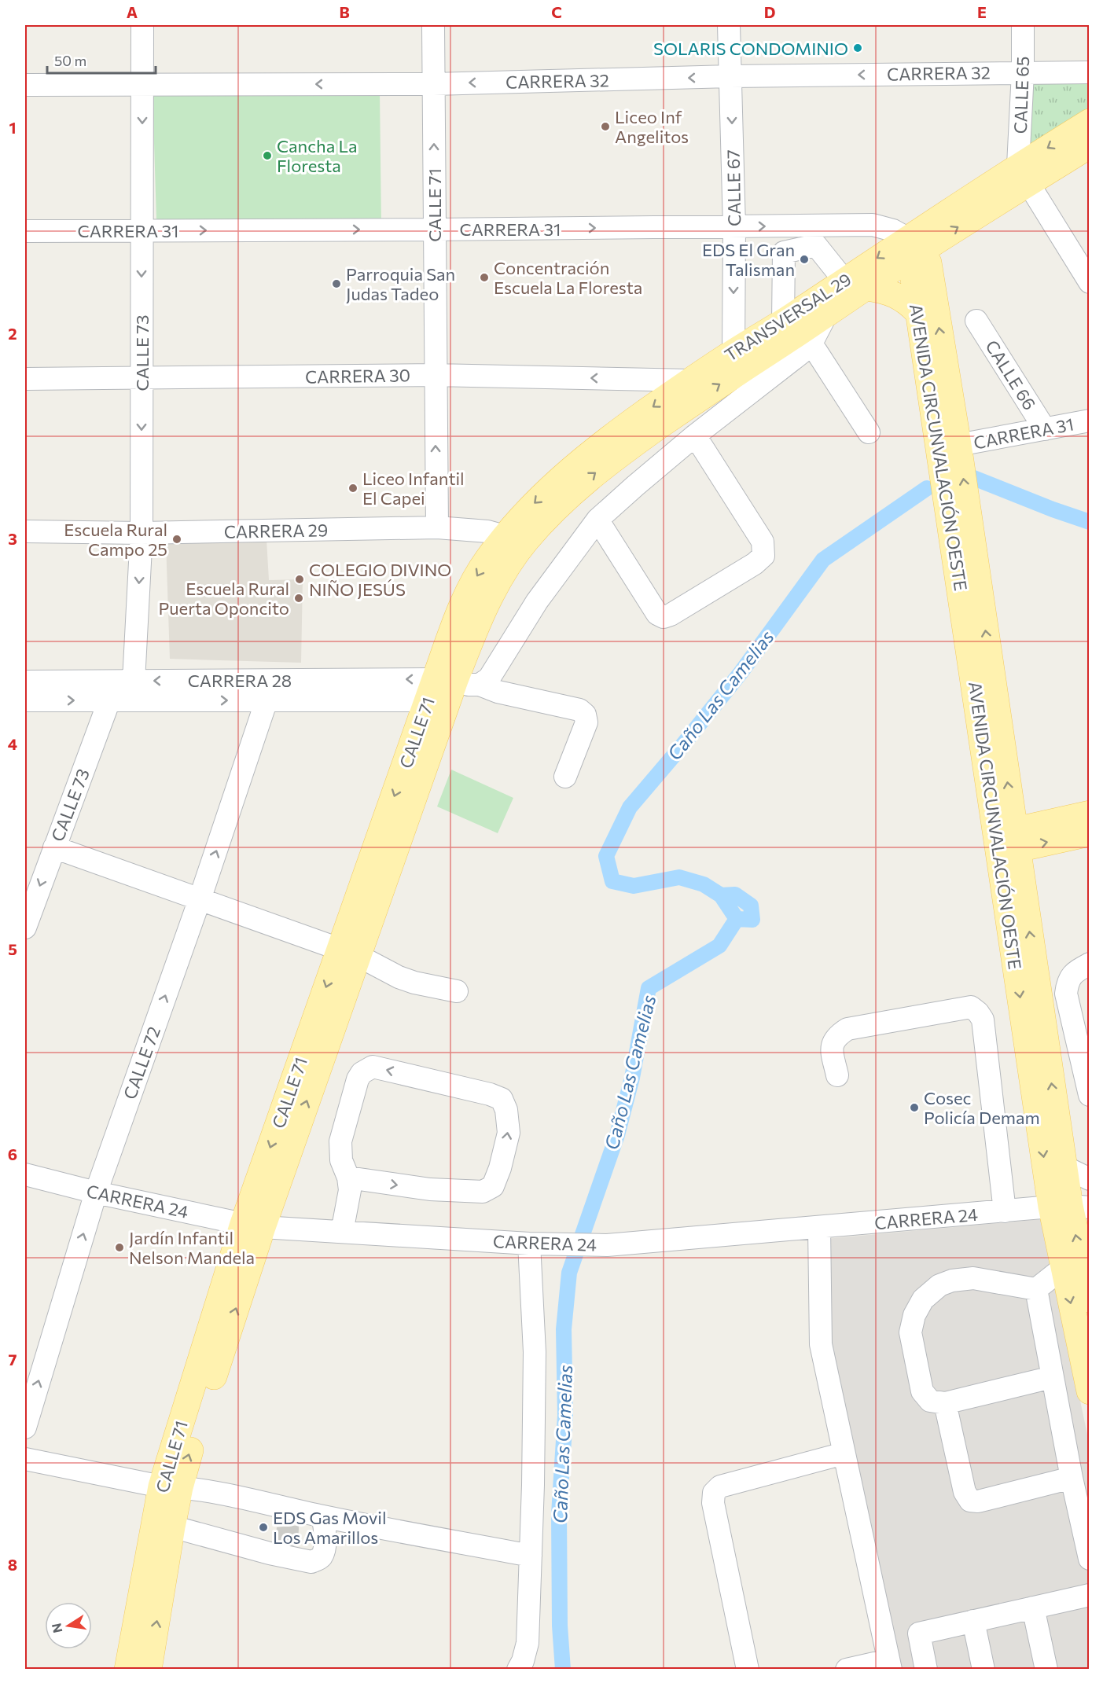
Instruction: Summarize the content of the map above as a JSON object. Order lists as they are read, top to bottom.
{
  "streets": {
    "main road": ["CALLE 71", "TRANSVERSAL 29", "AVENIDA CIRCUNVALACIÓN OESTE"],
    "street": [
      "CARRERA 32",
      "CALLE 65",
      "CALLE 67",
      "CARRERA 31",
      "CALLE 73",
      "CALLE 66",
      "CARRERA 30",
      "CARRERA 29",
      "CARRERA 28",
      "CALLE 72",
      "CARRERA 24"
    ]
  },
  "crossings": [
    ["CARRERA 32", "CALLE 65"],
    ["CARRERA 32", "CALLE 67"],
    ["CARRERA 32", "CALLE 71"],
    ["CARRERA 32", "CALLE 73"],
    ["CALLE 65", "TRANSVERSAL 29"],
    ["CALLE 67", "CARRERA 31"],
    ["CALLE 67", "TRANSVERSAL 29"],
    ["CALLE 71", "CARRERA 31"],
    ["CALLE 71", "TRANSVERSAL 29"],
    ["CALLE 71", "CARRERA 30"],
    ["CALLE 71", "CARRERA 29"],
    ["CALLE 71", "CARRERA 28"],
    ["CALLE 71", "CARRERA 24"],
    ["CARRERA 31", "TRANSVERSAL 29"],
    ["CARRERA 31", "CALLE 73"],
    ["CARRERA 31", "CALLE 66"],
    ["CARRERA 31", "AVENIDA CIRCUNVALACIÓN OESTE"],
    ["TRANSVERSAL 29", "CARRERA 30"],
    ["TRANSVERSAL 29", "AVENIDA CIRCUNVALACIÓN OESTE"],
    ["TRANSVERSAL 29", "CARRERA 29"],
    ["CALLE 73", "CARRERA 30"],
    ["CALLE 73", "CARRERA 29"],
    ["CALLE 73", "CARRERA 28"],
    ["AVENIDA CIRCUNVALACIÓN OESTE", "CARRERA 24"],
    ["CARRERA 28", "CALLE 72"],
    ["CALLE 72", "CARRERA 24"]
  ],
  "one_way": [
    "CARRERA 32",
    "CALLE 67",
    "CARRERA 31",
    "CALLE 73",
    "CARRERA 30",
    "CALLE 72"
  ],
  "water": ["Caño Las Camelias"],
  "places": [
    "SOLARIS CONDOMINIO",
    "Liceo Inf Angelitos",
    "Cancha La Floresta",
    "EDS El Gran Talisman",
    "Concentración Escuela La Floresta",
    "Parroquia San Judas Tadeo",
    "Liceo Infantil El Capei",
    "Escuela Rural Campo 25",
    "COLEGIO DIVINO NIÑO JESÚS",
    "Escuela Rural Puerta Oponcito",
    "Cosec Policía Demam",
    "Jardín Infantil Nelson Mandela",
    "EDS Gas Movil Los Amarillos"
  ],
  "scale_bar": "50 m",
  "north": "left",
  "grid": {
    "columns": [
      "A",
      "B",
      "C",
      "D",
      "E"
    ],
    "rows": [
      "1",
      "2",
      "3",
      "4",
      "5",
      "6",
      "7",
      "8"
    ]
  }
}
